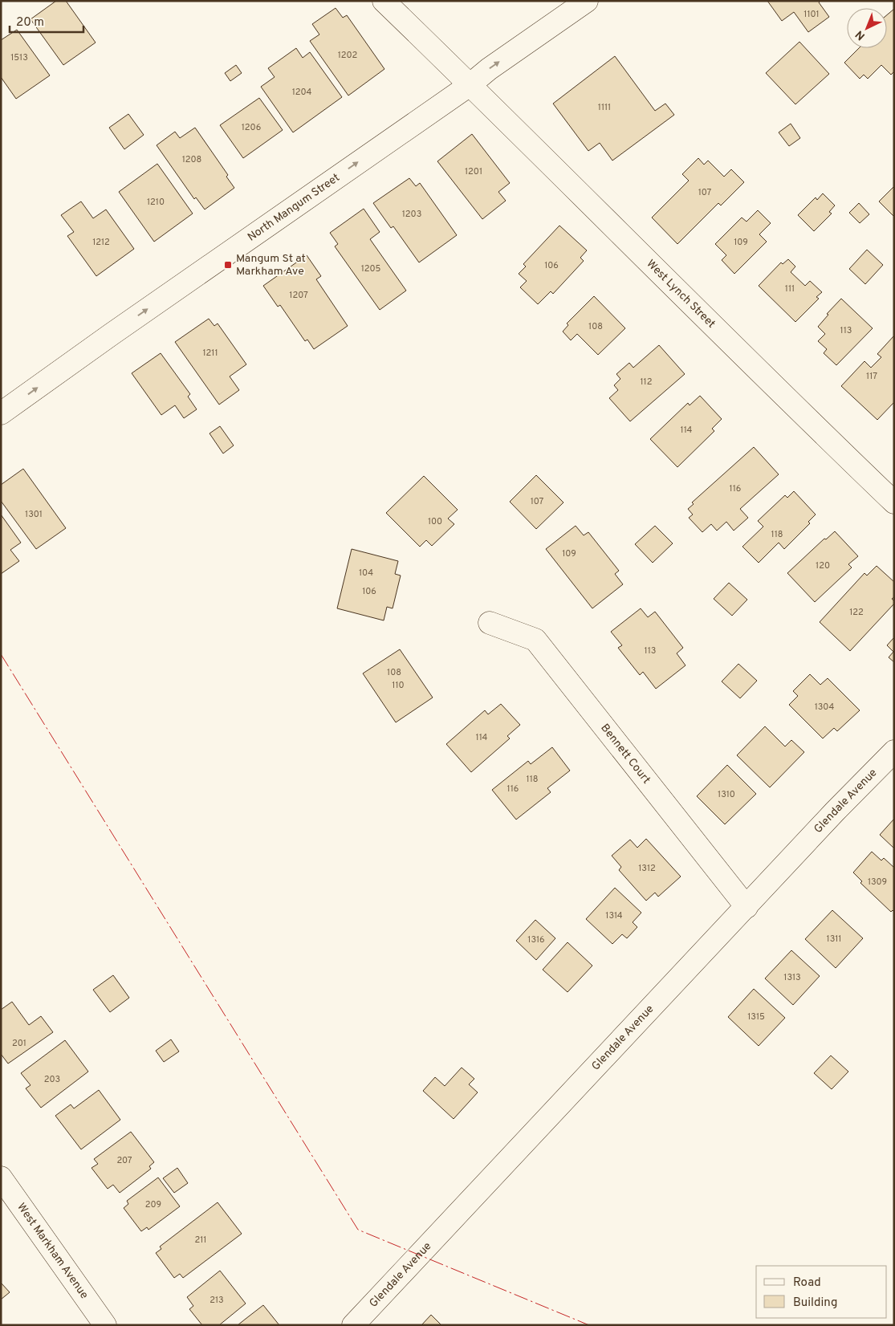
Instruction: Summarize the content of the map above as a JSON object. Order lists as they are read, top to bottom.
{
  "streets": {
    "street": [
      "North Mangum Street",
      "West Lynch Street",
      "Bennett Court",
      "Glendale Avenue",
      "West Markham Avenue"
    ]
  },
  "crossings": [
    ["North Mangum Street", "West Lynch Street"],
    ["Bennett Court", "Glendale Avenue"]
  ],
  "one_way": ["North Mangum Street"],
  "places": {
    "transit": ["Mangum St at Markham Ave"]
  },
  "house_numbers": [
    "1101",
    "1202",
    "1513",
    "1204",
    "1111",
    "1206",
    "1208",
    "1201",
    "107",
    "1210",
    "1203",
    "1212",
    "109",
    "106",
    "1205",
    "111",
    "1207",
    "108",
    "113",
    "1211",
    "117",
    "112",
    "114",
    "116",
    "107",
    "1301",
    "100",
    "118",
    "109",
    "120",
    "104",
    "106",
    "122",
    "113",
    "108",
    "110",
    "1304",
    "114",
    "118",
    "116",
    "1310",
    "1312",
    "1309",
    "1314",
    "1311",
    "1316",
    "1313",
    "1315",
    "201",
    "203",
    "207",
    "209",
    "211",
    "213"
  ],
  "legend": ["Road", "Building"],
  "scale_bar": "20 m",
  "north": "bottom left"
}
